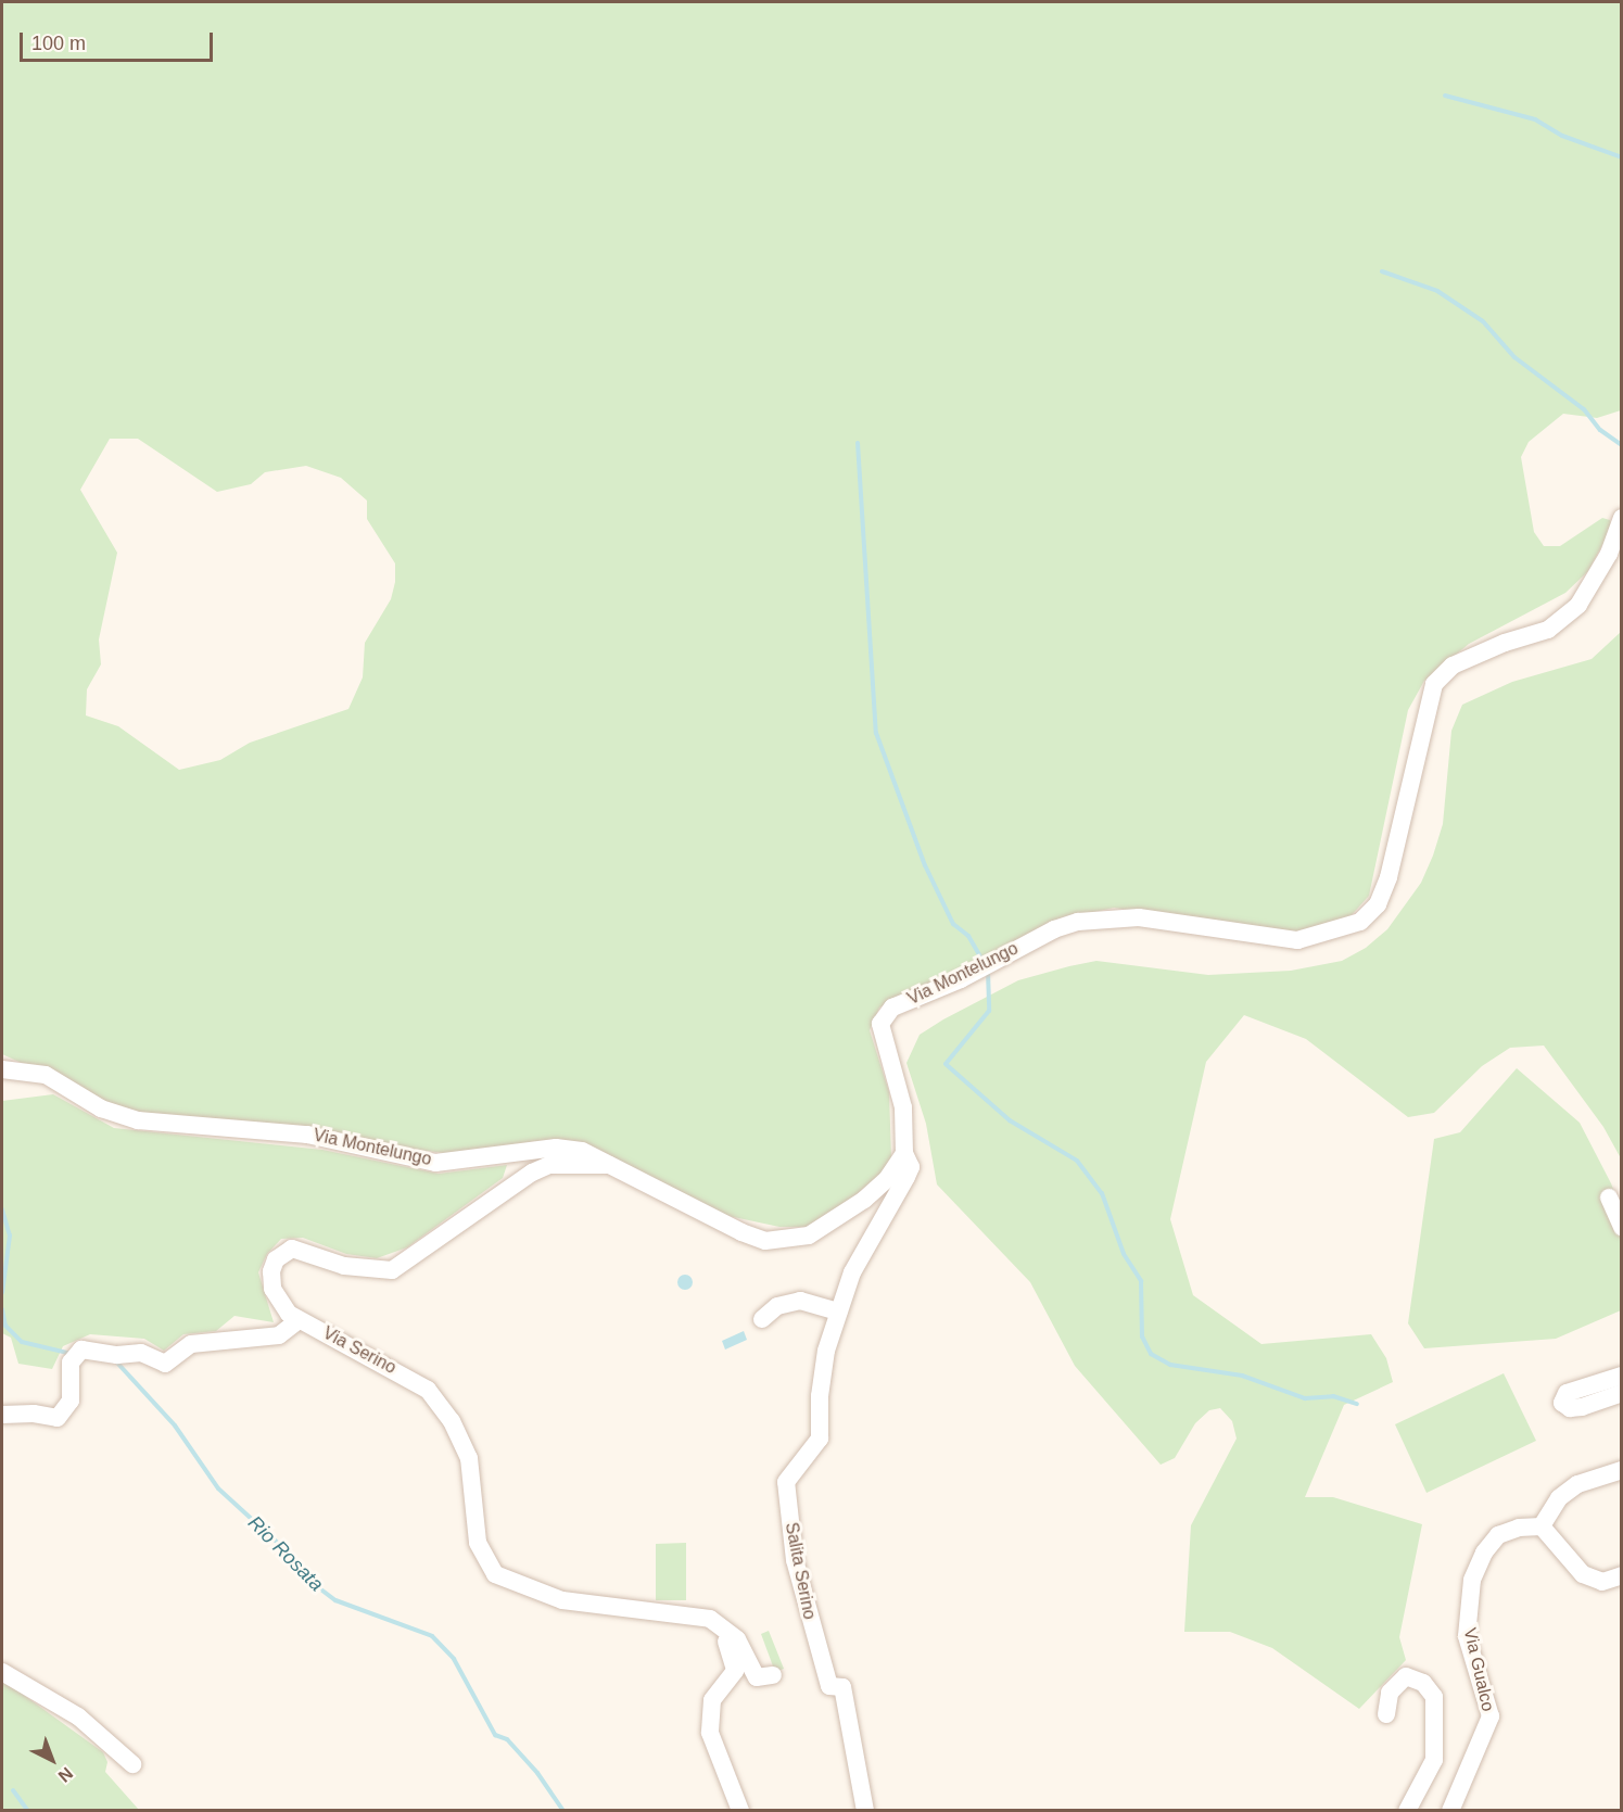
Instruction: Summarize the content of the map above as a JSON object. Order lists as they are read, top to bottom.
{
  "streets": {
    "street": [
      "Via Montelungo",
      "Via Serino",
      "Salita Serino",
      "Via Gualco"
    ]
  },
  "crossings": [
    ["Via Montelungo", "Via Serino"],
    ["Via Montelungo", "Salita Serino"]
  ],
  "water": ["Rio Rosata"],
  "scale_bar": "100 m",
  "north": "bottom right"
}
